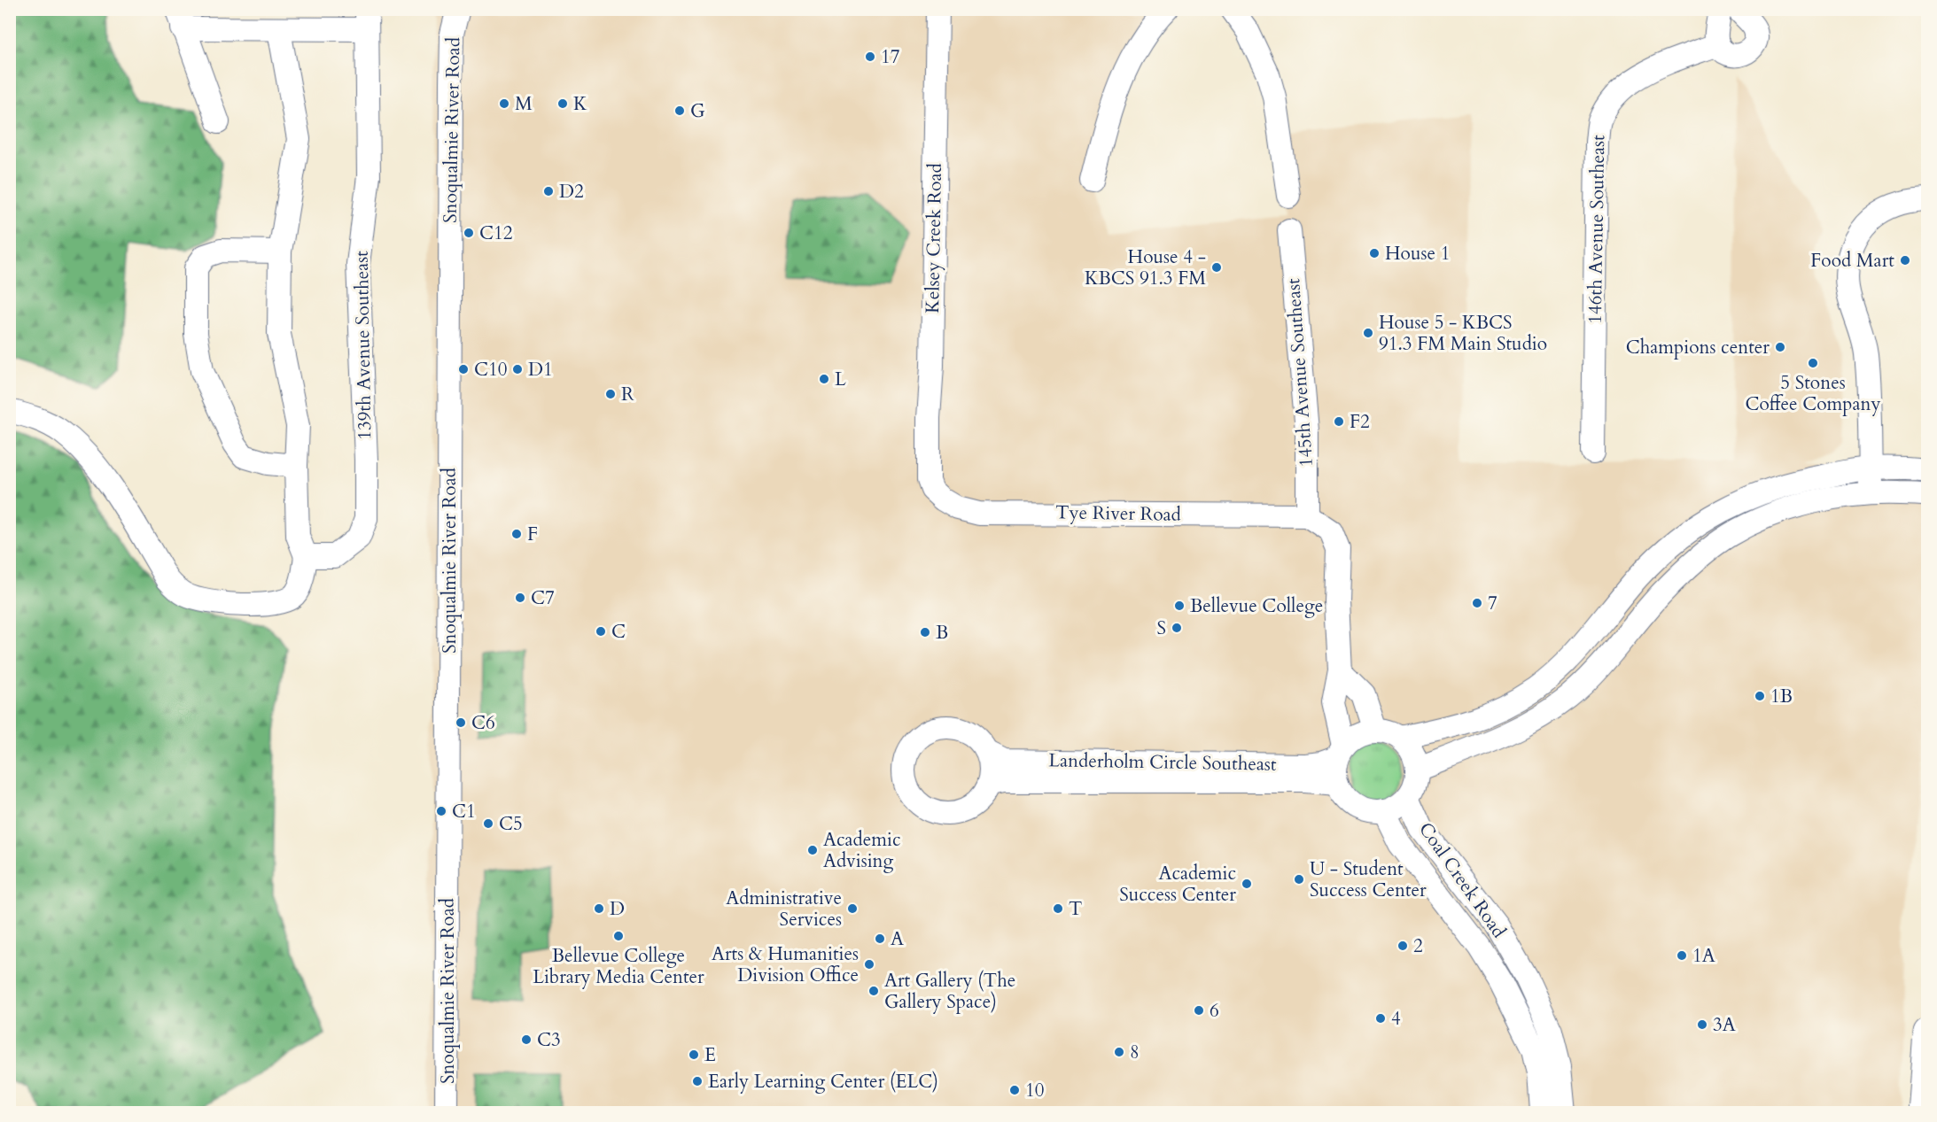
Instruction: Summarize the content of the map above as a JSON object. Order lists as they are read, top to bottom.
{
  "streets": {
    "street": [
      "Snoqualmie River Road",
      "146th Avenue Southeast",
      "Kelsey Creek Road",
      "139th Avenue Southeast",
      "145th Avenue Southeast",
      "Tye River Road",
      "Landerholm Circle Southeast",
      "Coal Creek Road"
    ]
  },
  "crossings": [
    ["Kelsey Creek Road", "Tye River Road"],
    ["145th Avenue Southeast", "Tye River Road"],
    ["Landerholm Circle Southeast", "Coal Creek Road"]
  ],
  "places": [
    "17",
    "M",
    "K",
    "G",
    "D2",
    "C12",
    "House 1",
    "Food Mart",
    "House 4 - KBCS 91.3 FM",
    "House 5 - KBCS 91.3 FM Main Studio",
    "Champions center",
    "5 Stones Coffee Company",
    "C10",
    "D1",
    "L",
    "R",
    "F2",
    "F",
    "C7",
    "7",
    "Bellevue College",
    "S",
    "C",
    "B",
    "1B",
    "C6",
    "C1",
    "C5",
    "Academic Advising",
    "U - Student Success Center",
    "Academic Success Center",
    "D",
    "Administrative Services",
    "T",
    "Bellevue College Library Media Center",
    "A",
    "2",
    "1A",
    "Arts & Humanities Division Office",
    "Art Gallery (The Gallery Space)",
    "6",
    "4",
    "3A",
    "C3",
    "8",
    "E",
    "Early Learning Center (ELC)",
    "10"
  ]
}
